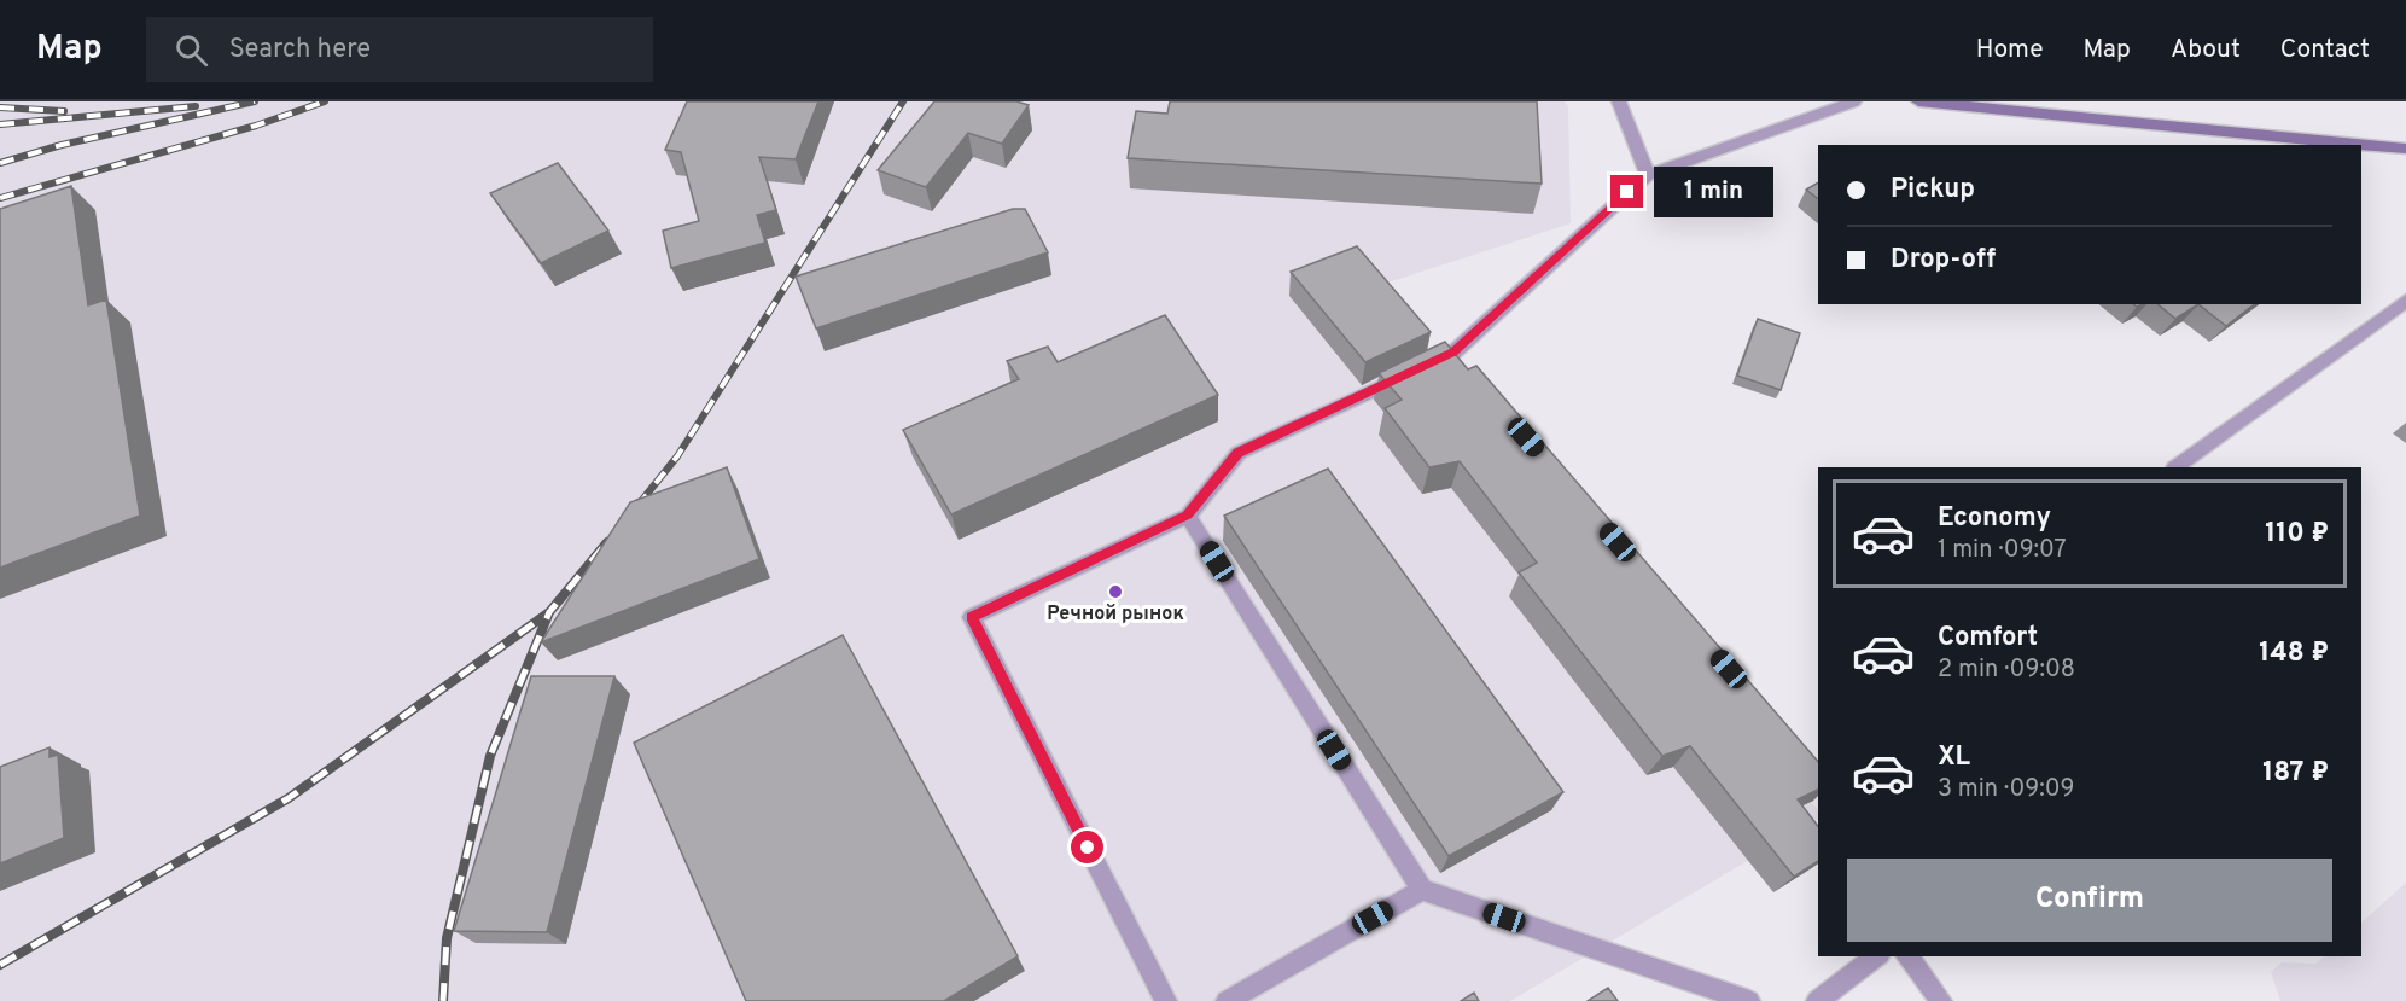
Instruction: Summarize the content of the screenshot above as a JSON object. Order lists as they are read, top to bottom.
{
  "places": ["Речной рынок"],
  "page": {
    "header": "Map",
    "search": "Search here",
    "nav": [
      "Home",
      "Map",
      "About",
      "Contact"
    ],
    "banner": ["Pickup", "Drop-off"],
    "bubble": "1 min",
    "list": [
      {
        "name": "Economy",
        "note": "1 min · 09:07",
        "value": "110 ₽"
      },
      {
        "name": "Comfort",
        "note": "2 min · 09:08",
        "value": "148 ₽"
      },
      {
        "name": "XL",
        "note": "3 min · 09:09",
        "value": "187 ₽"
      }
    ],
    "buttons": "Confirm"
  }
}
